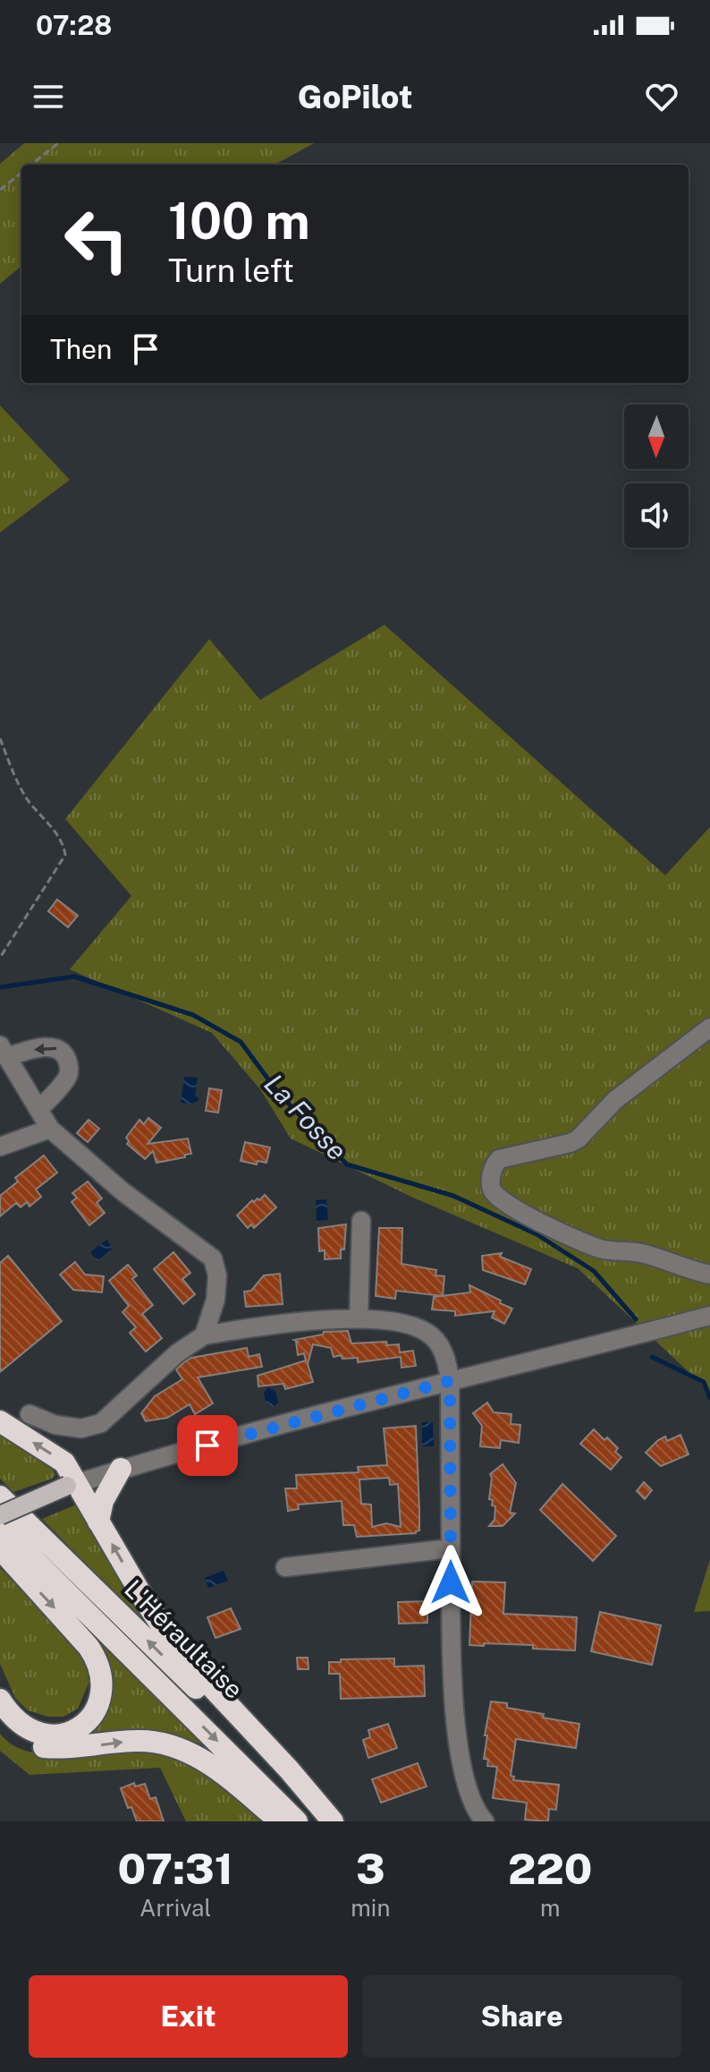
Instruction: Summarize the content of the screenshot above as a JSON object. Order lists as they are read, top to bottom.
{
  "streets": {
    "highway": ["L'Héraultaise"]
  },
  "water": ["La Fosse"],
  "north": "bottom",
  "page": {
    "status": "07:28",
    "header": "GoPilot",
    "turn": ["100 m", "Turn left"],
    "then": "Then",
    "eta": [
      "07:31",
      "Arrival",
      "3",
      "min",
      "220",
      "m"
    ],
    "buttons": ["Exit", "Share"]
  }
}
